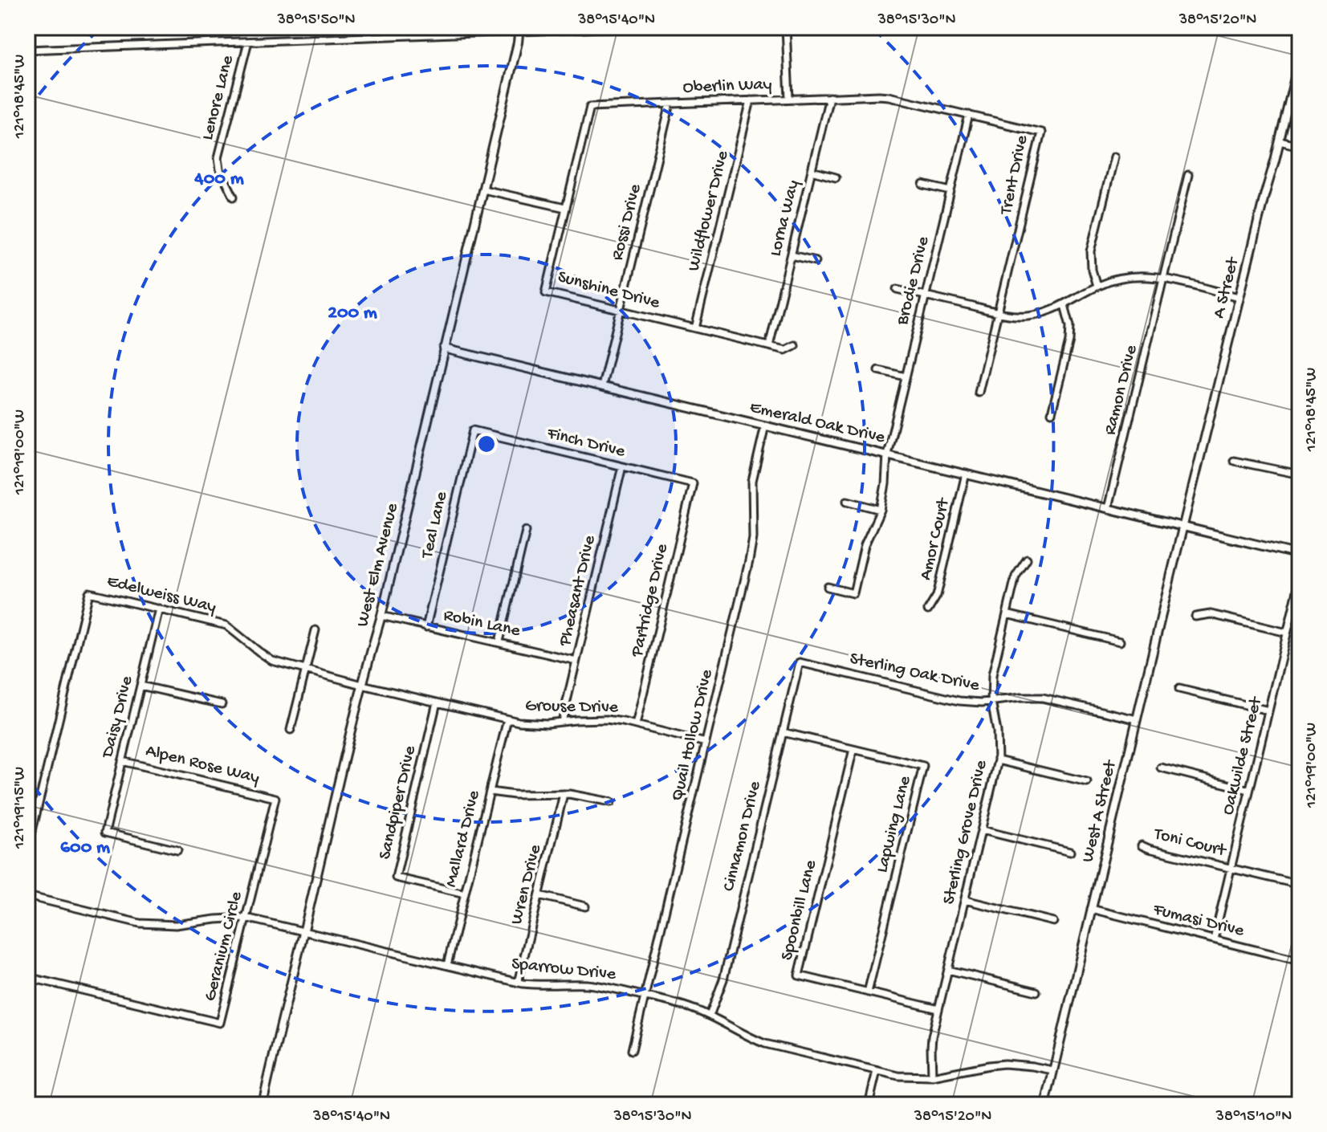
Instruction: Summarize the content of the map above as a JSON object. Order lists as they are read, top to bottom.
{
  "streets": {
    "street": [
      "Oberlin Way",
      "Lenore Lane",
      "Trent Drive",
      "Wildflower Drive",
      "Lorna Way",
      "Rossi Drive",
      "Brodie Drive",
      "A Street",
      "Sunshine Drive",
      "Ramon Drive",
      "Emerald Oak Drive",
      "Finch Drive",
      "Teal Lane",
      "Amor Court",
      "West Elm Avenue",
      "Pheasant Drive",
      "Edelweiss Way",
      "Partridge Drive",
      "Robin Lane",
      "Sterling Oak Drive",
      "Grouse Drive",
      "Daisy Drive",
      "Quail Hollow Drive",
      "Oakwilde Street",
      "Alpen Rose Way",
      "Sandpiper Drive",
      "West A Street",
      "Lapwing Lane",
      "Sterling Grove Drive",
      "Cinnamon Drive",
      "Mallard Drive",
      "Toni Court",
      "Wren Drive",
      "Spoonbill Lane",
      "Fumasi Drive",
      "Geranium Circle",
      "Sparrow Drive"
    ]
  },
  "crossings": [
    ["Oberlin Way", "Trent Drive"],
    ["Oberlin Way", "Wildflower Drive"],
    ["Oberlin Way", "Lorna Way"],
    ["Oberlin Way", "Rossi Drive"],
    ["Oberlin Way", "Sunshine Drive"],
    ["Trent Drive", "Brodie Drive"],
    ["Wildflower Drive", "Sunshine Drive"],
    ["Lorna Way", "Sunshine Drive"],
    ["Rossi Drive", "Sunshine Drive"],
    ["Rossi Drive", "Emerald Oak Drive"],
    ["Brodie Drive", "Emerald Oak Drive"],
    ["A Street", "Emerald Oak Drive"],
    ["A Street", "West A Street"],
    ["Ramon Drive", "Emerald Oak Drive"],
    ["Emerald Oak Drive", "Amor Court"],
    ["Emerald Oak Drive", "West Elm Avenue"],
    ["Emerald Oak Drive", "Quail Hollow Drive"],
    ["Emerald Oak Drive", "West A Street"],
    ["Finch Drive", "Teal Lane"],
    ["Finch Drive", "Pheasant Drive"],
    ["Finch Drive", "Partridge Drive"],
    ["Teal Lane", "Robin Lane"],
    ["West Elm Avenue", "Edelweiss Way"],
    ["West Elm Avenue", "Robin Lane"],
    ["West Elm Avenue", "Grouse Drive"],
    ["West Elm Avenue", "Sparrow Drive"],
    ["Pheasant Drive", "Robin Lane"],
    ["Pheasant Drive", "Grouse Drive"],
    ["Edelweiss Way", "Grouse Drive"],
    ["Edelweiss Way", "Daisy Drive"],
    ["Partridge Drive", "Grouse Drive"],
    ["Sterling Oak Drive", "West A Street"],
    ["Sterling Oak Drive", "Sterling Grove Drive"],
    ["Sterling Oak Drive", "Cinnamon Drive"],
    ["Grouse Drive", "Quail Hollow Drive"],
    ["Grouse Drive", "Sandpiper Drive"],
    ["Grouse Drive", "Mallard Drive"],
    ["Daisy Drive", "Alpen Rose Way"],
    ["Quail Hollow Drive", "Sparrow Drive"],
    ["Oakwilde Street", "Toni Court"],
    ["Oakwilde Street", "Fumasi Drive"],
    ["Alpen Rose Way", "Geranium Circle"],
    ["Sandpiper Drive", "Mallard Drive"],
    ["West A Street", "Fumasi Drive"],
    ["West A Street", "Sparrow Drive"],
    ["Lapwing Lane", "Cinnamon Drive"],
    ["Lapwing Lane", "Spoonbill Lane"],
    ["Sterling Grove Drive", "Spoonbill Lane"],
    ["Sterling Grove Drive", "Sparrow Drive"],
    ["Cinnamon Drive", "Sparrow Drive"],
    ["Mallard Drive", "Sparrow Drive"],
    ["Wren Drive", "Sparrow Drive"],
    ["Geranium Circle", "Sparrow Drive"]
  ],
  "coordinates": [
    "38°15'50\"N",
    "38°15'40\"N",
    "38°15'30\"N",
    "38°15'20\"N",
    "121°18'45\"W",
    "121°19'00\"W",
    "121°19'15\"W",
    "38°15'10\"N"
  ],
  "rings": ["400 m", "200 m", "600 m"]
}
